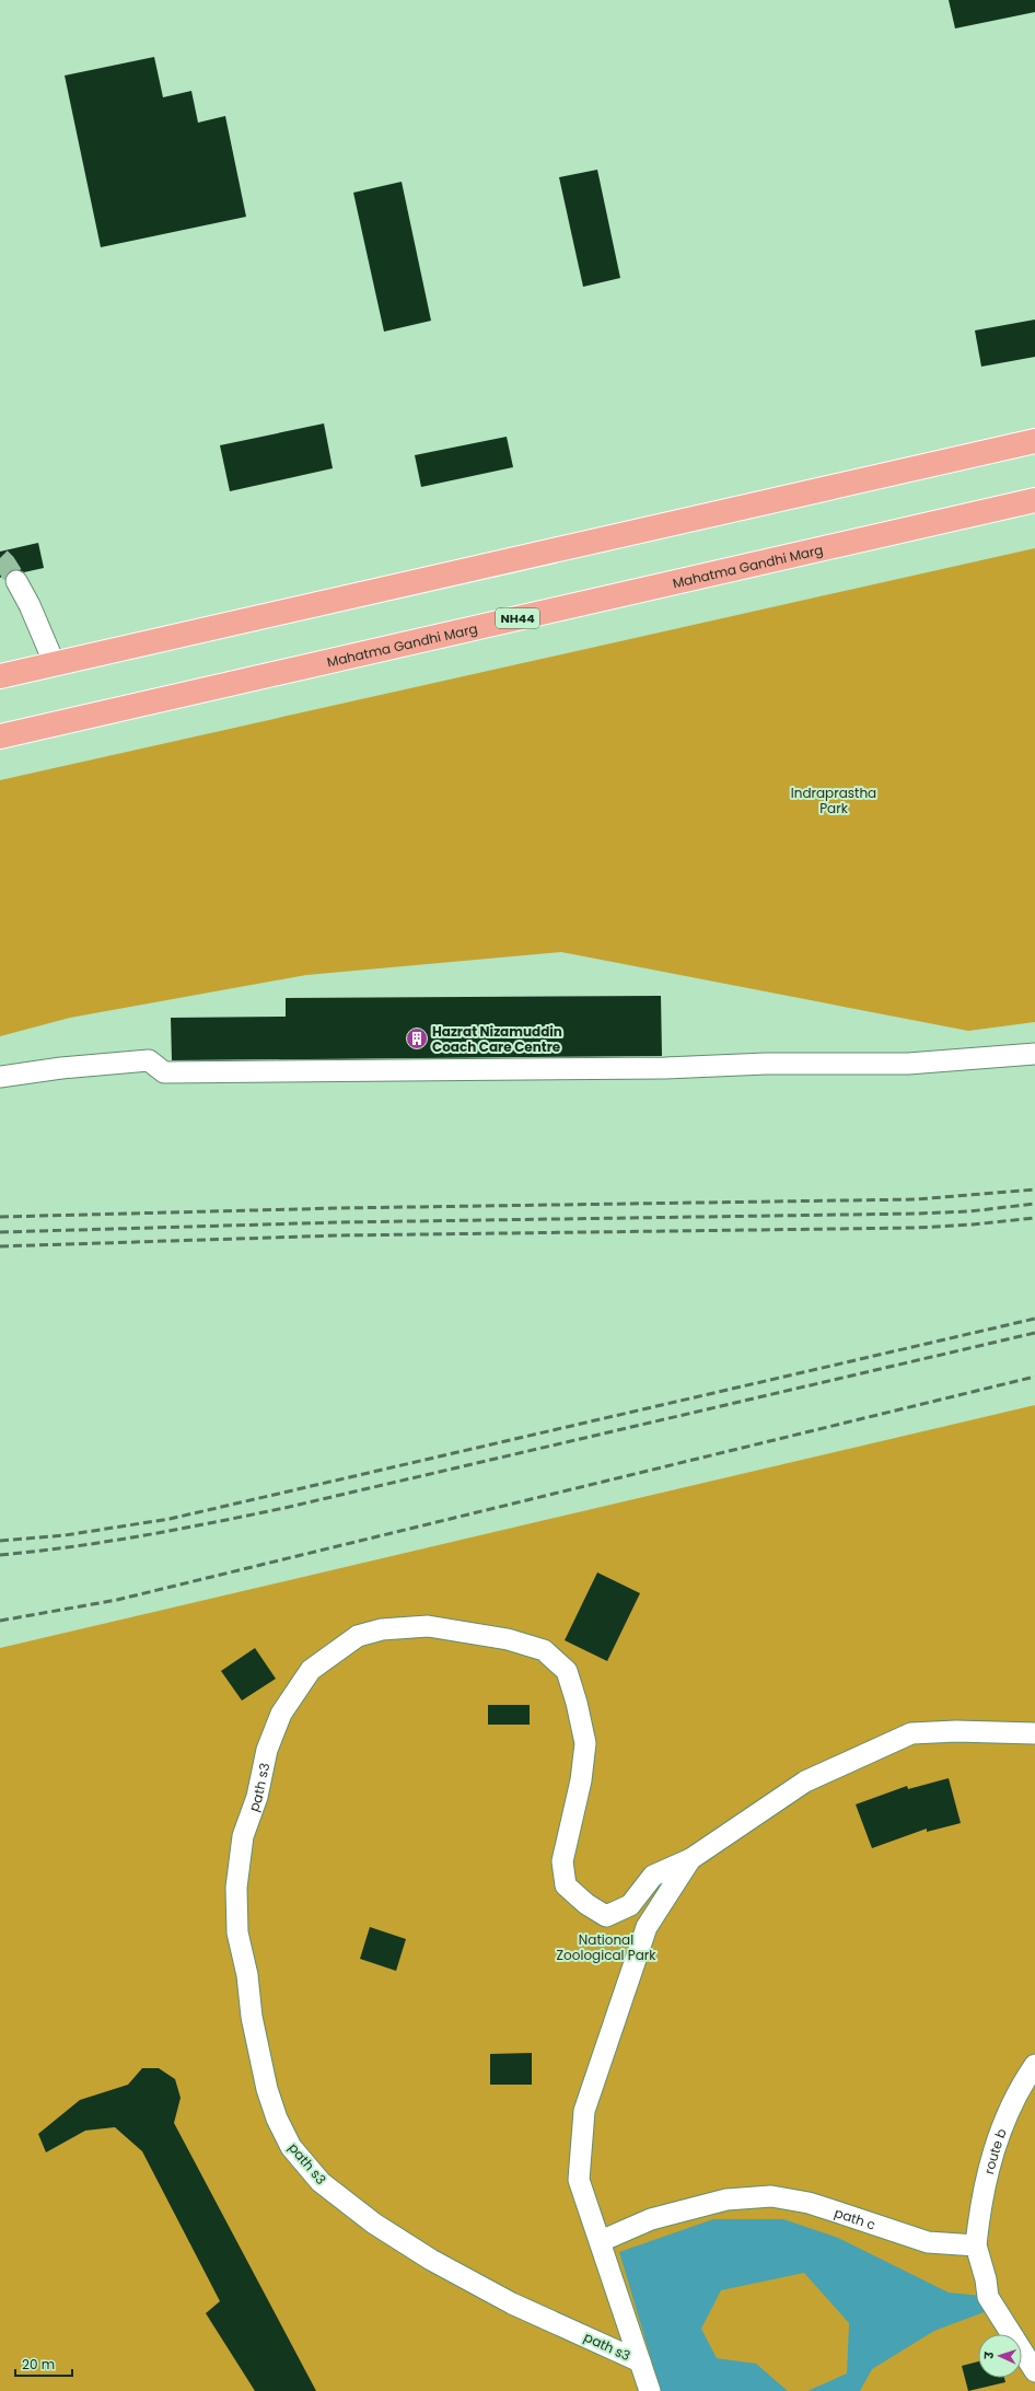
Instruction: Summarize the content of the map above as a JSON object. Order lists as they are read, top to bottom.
{
  "streets": {
    "highway": ["Mahatma Gandhi Marg", "NH44"],
    "street": ["path s3", "route b", "path c"]
  },
  "crossings": [
    ["route b", "path c"]
  ],
  "parks": ["Indraprastha Park", "National Zoological Park"],
  "places": {
    "building": ["Hazrat Nizamuddin Coach Care Centre"]
  },
  "scale_bar": "20 m",
  "north": "left"
}
